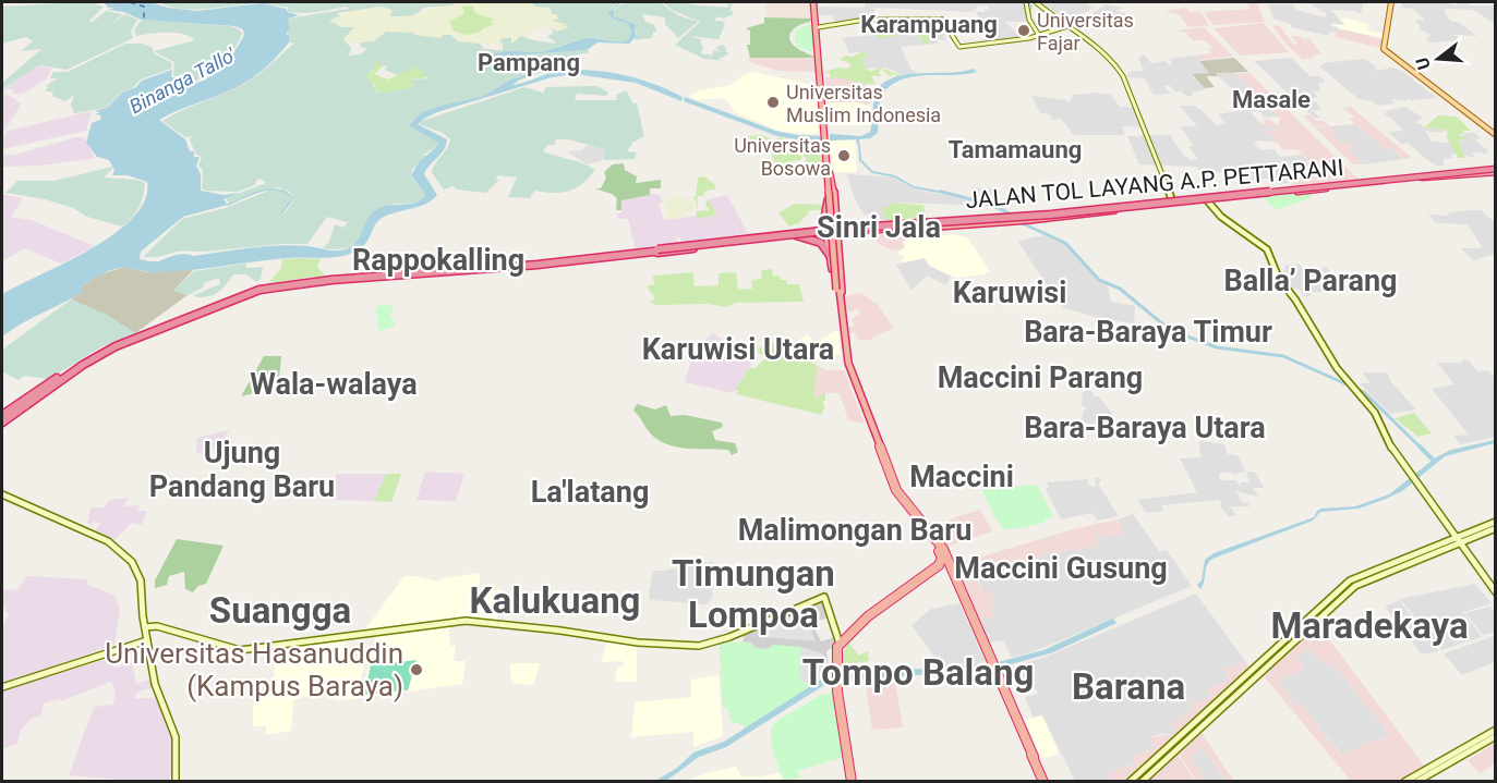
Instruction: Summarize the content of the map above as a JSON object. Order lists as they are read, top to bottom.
{
  "streets": {
    "highway": ["JALAN TOL LAYANG A.P. PETTARANI"]
  },
  "districts": [
    "Karampuang",
    "Pampang",
    "Masale",
    "Tamamaung",
    "Sinri Jala",
    "Rappokalling",
    "Ballaʼ Parang",
    "Karuwisi",
    "Bara-Baraya Timur",
    "Karuwisi Utara",
    "Maccini Parang",
    "Wala-walaya",
    "Bara-Baraya Utara",
    "Ujung Pandang Baru",
    "Maccini",
    "La'latang",
    "Malimongan Baru",
    "Maccini Gusung",
    "Timungan Lompoa",
    "Kalukuang",
    "Suangga",
    "Maradekaya",
    "Tompo Balang",
    "Barana"
  ],
  "water": ["Binanga Tallo'"],
  "places": [
    "Universitas Fajar",
    "Universitas Muslim Indonesia",
    "Universitas Bosowa",
    "Universitas Hasanuddin (Kampus Baraya)"
  ],
  "north": "left"
}
